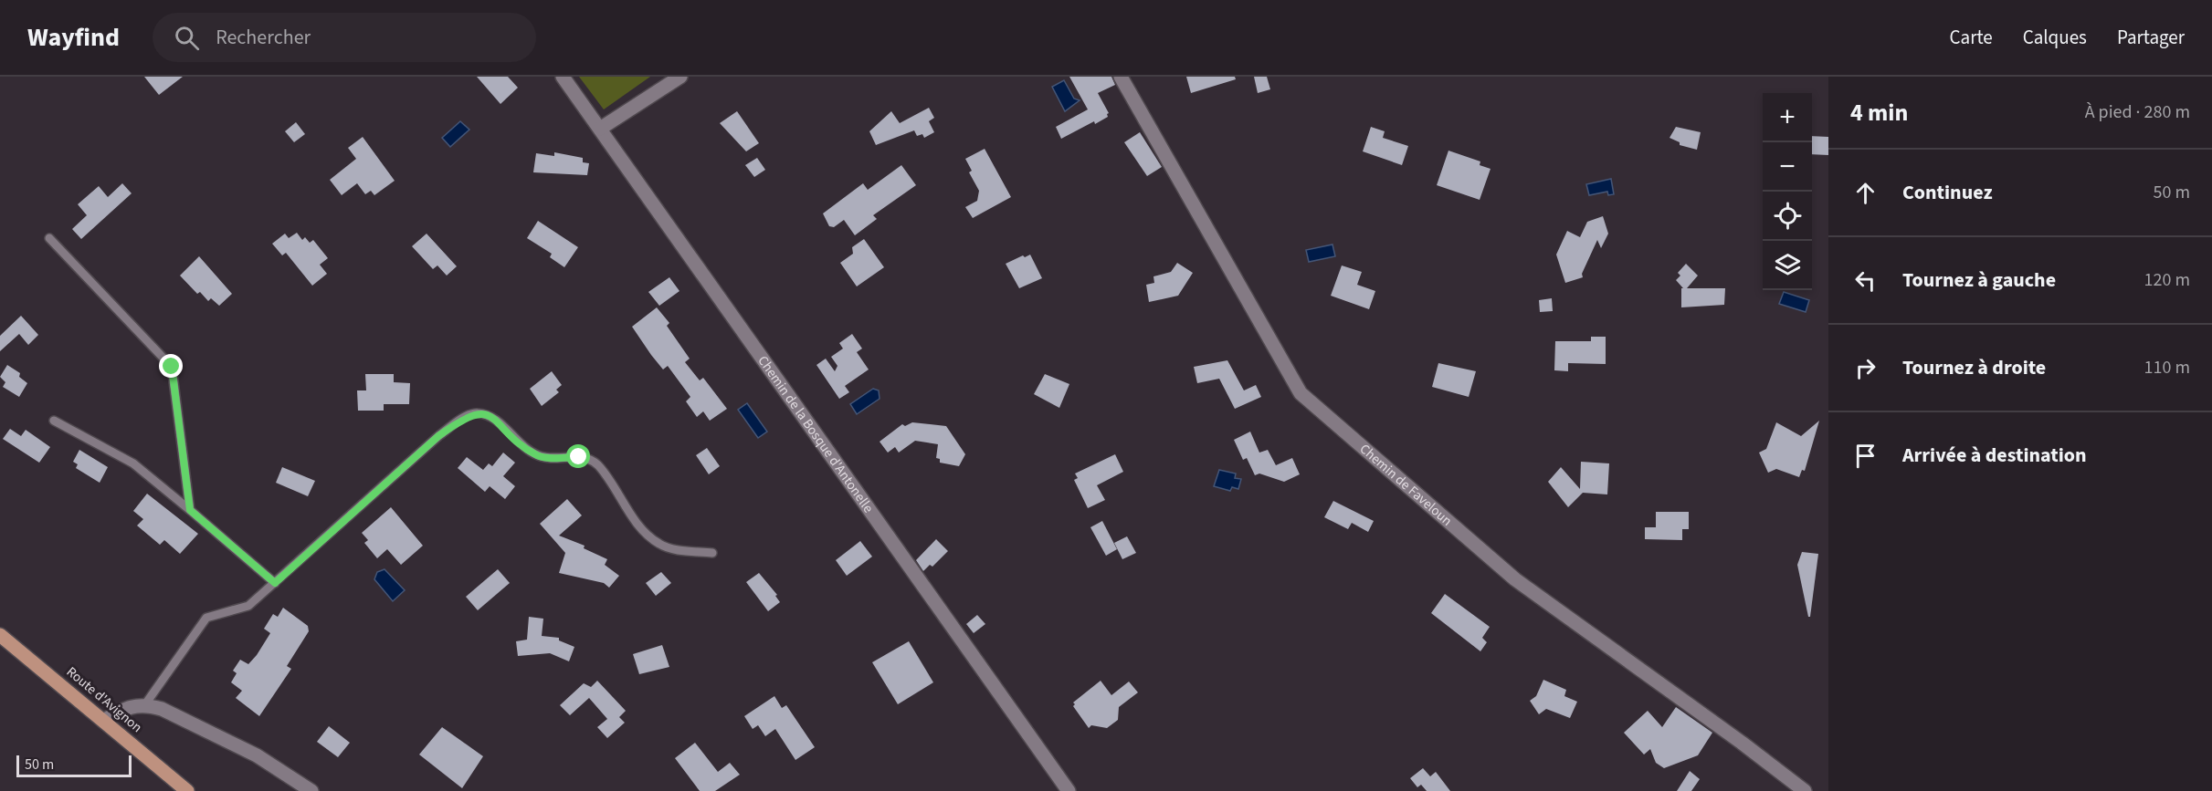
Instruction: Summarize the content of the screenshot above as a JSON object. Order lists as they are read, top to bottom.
{
  "streets": {
    "main road": ["Route d'Avignon"],
    "street": ["Chemin de la Bosque d'Antonelle", "Chemin de Faveloun"]
  },
  "scale_bar": "50 m",
  "page": {
    "header": "Wayfind",
    "search": "Rechercher",
    "nav": ["Carte", "Calques", "Partager"],
    "heading": ["4 min", "À pied · 280 m"],
    "map_buttons": ["+", "−"],
    "list": [
      ["Continuez", "50 m"],
      ["Tournez à gauche", "120 m"],
      ["Tournez à droite", "110 m"],
      "Arrivée à destination"
    ],
    "scale": "50 m"
  }
}
